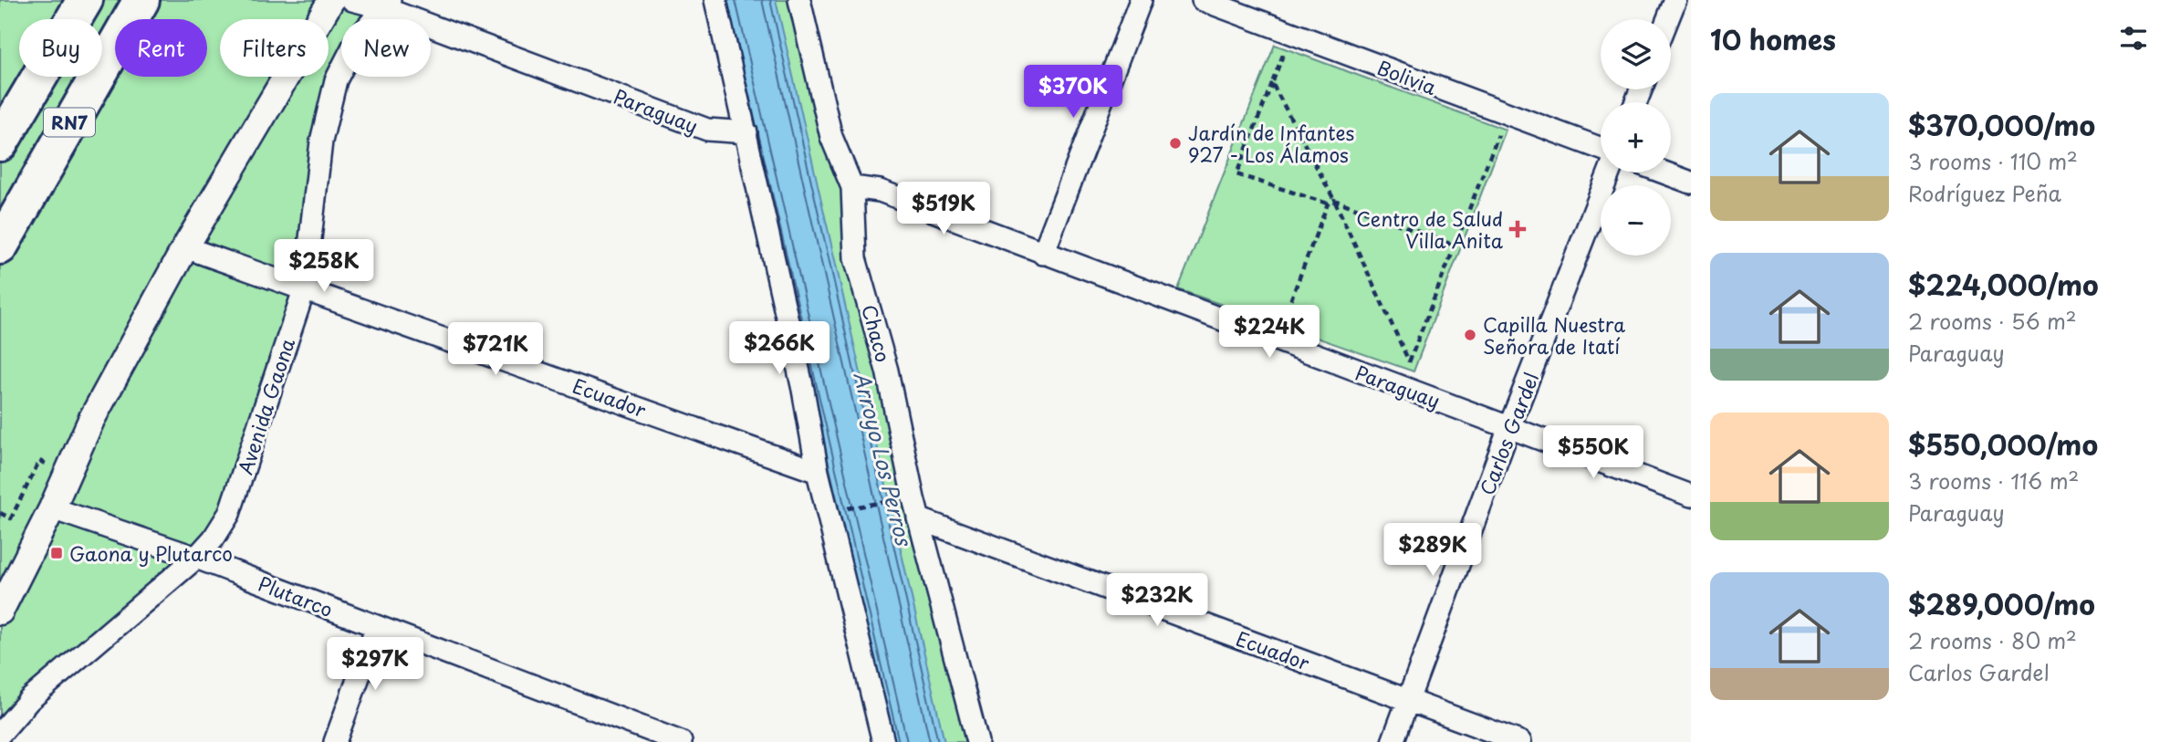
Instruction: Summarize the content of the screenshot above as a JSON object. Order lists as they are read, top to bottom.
{
  "streets": {
    "highway": ["RN7"],
    "street": [
      "Bolivia",
      "Paraguay",
      "Chaco",
      "Ecuador",
      "Avenida Gaona",
      "Carlos Gardel",
      "Plutarco"
    ]
  },
  "crossings": [
    ["Paraguay", "Chaco"],
    ["Paraguay", "Avenida Gaona"],
    ["Paraguay", "Carlos Gardel"],
    ["Chaco", "Ecuador"],
    ["Ecuador", "Avenida Gaona"],
    ["Ecuador", "Carlos Gardel"],
    ["Avenida Gaona", "Plutarco"]
  ],
  "water": ["Arroyo Los Perros"],
  "places": {
    "other": ["Jardín de Infantes 927 - Los Álamos", "Capilla Nuestra Señora de Itatí"],
    "health": ["Centro de Salud Villa Anita"],
    "transit": ["Gaona y Plutarco"]
  },
  "page": {
    "heading": "10 homes",
    "map_buttons": ["+", "−"],
    "chip": [
      "Buy",
      "Rent",
      "Filters",
      "New"
    ],
    "price": [
      "$370K",
      "$519K",
      "$258K",
      "$224K",
      "$266K",
      "$721K",
      "$550K",
      "$289K",
      "$232K",
      "$297K"
    ],
    "list": [
      {
        "name": "$370,000/mo",
        "note": "3 rooms · 110 m² · Rodríguez Peña"
      },
      {
        "name": "$224,000/mo",
        "note": "2 rooms · 56 m² · Paraguay"
      },
      {
        "name": "$550,000/mo",
        "note": "3 rooms · 116 m² · Paraguay"
      },
      {
        "name": "$289,000/mo",
        "note": "2 rooms · 80 m² · Carlos Gardel"
      }
    ]
  }
}
